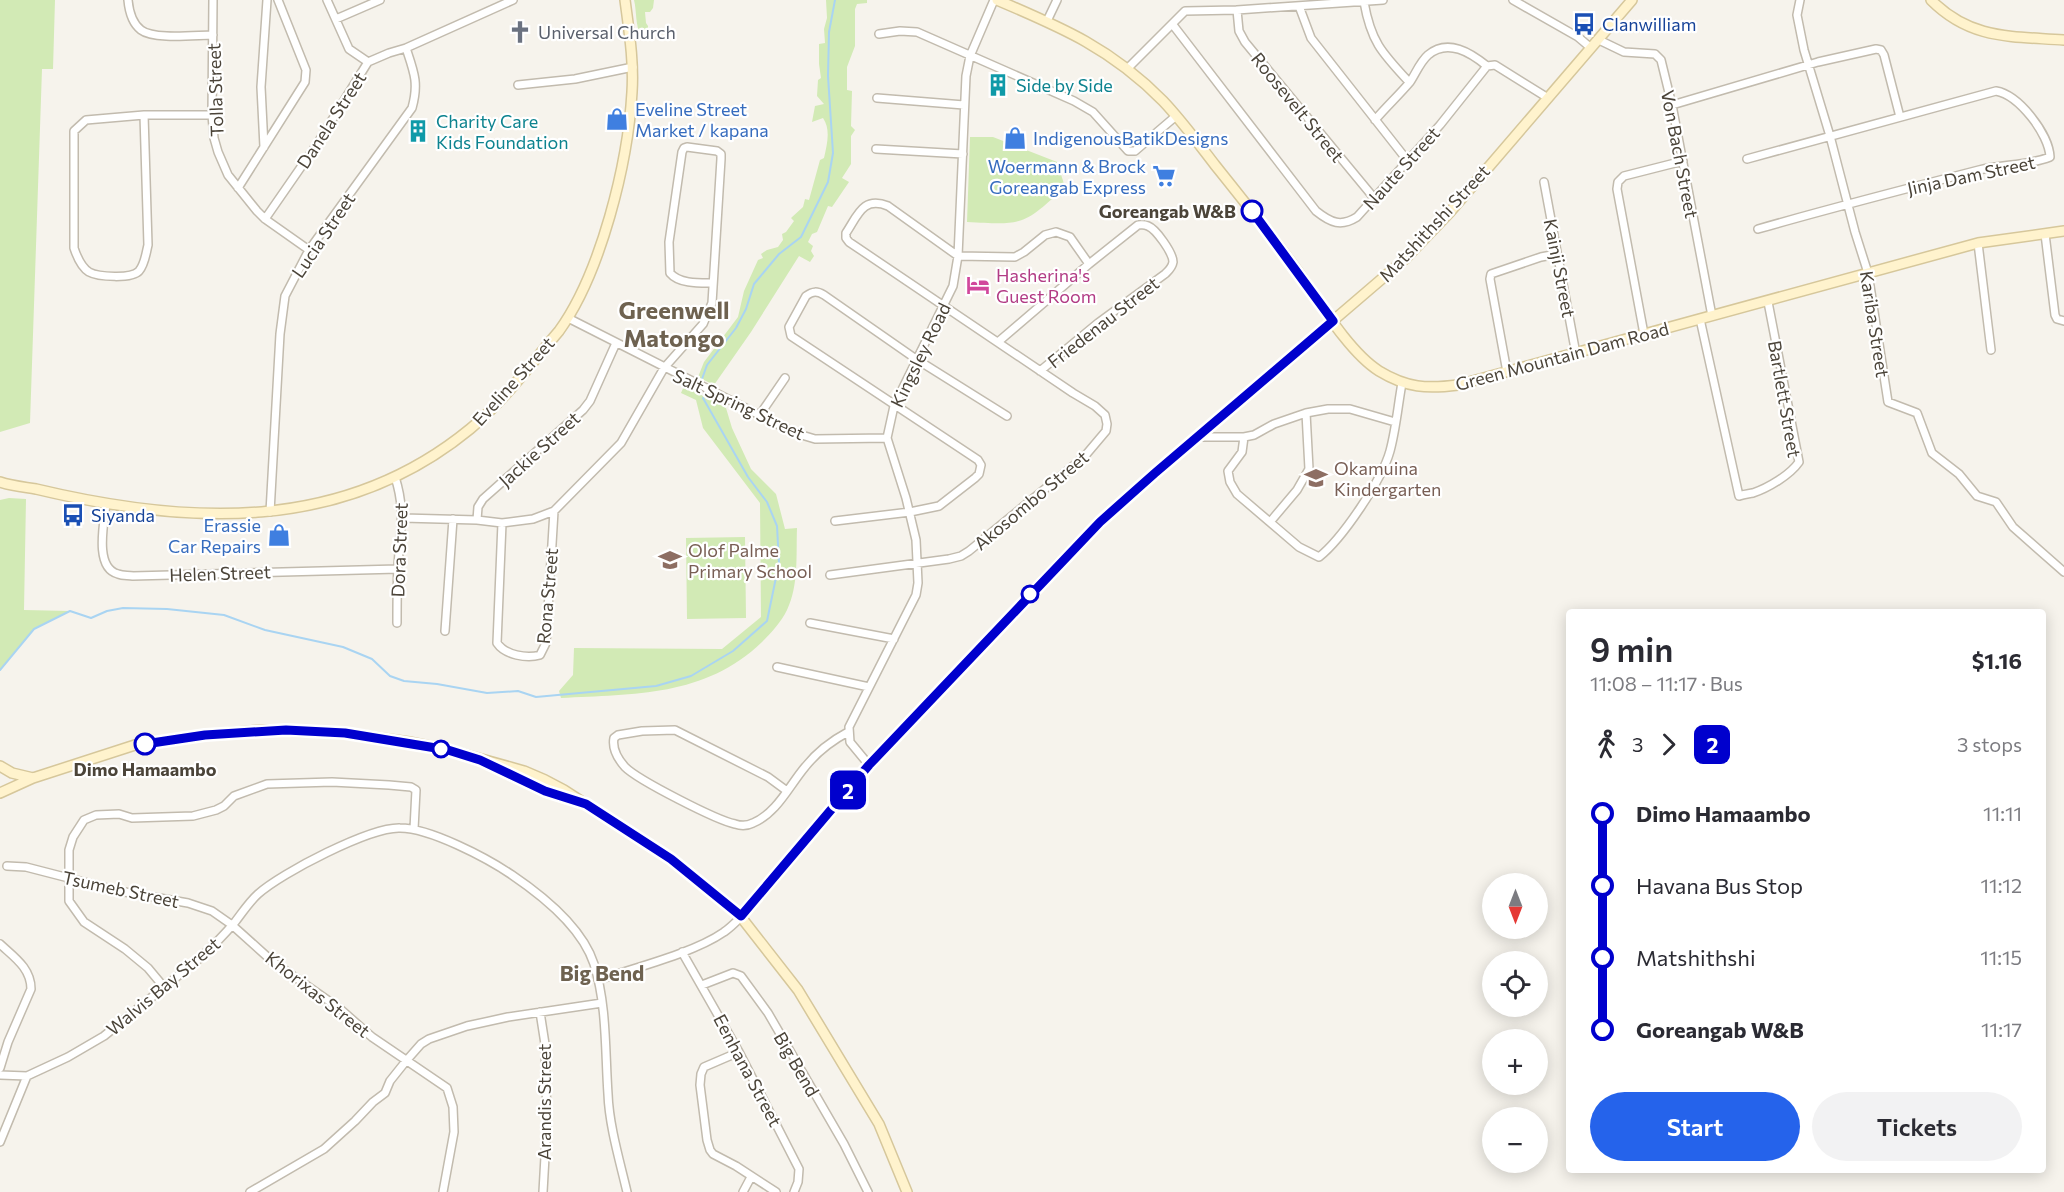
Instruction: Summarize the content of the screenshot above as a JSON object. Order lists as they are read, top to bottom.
{
  "streets": {
    "main road": ["Matshithshi Street", "Green Mountain Dam Road", "Eveline Street"],
    "street": [
      "Tolla Street",
      "Roosevelt Street",
      "Danela Street",
      "Von Bach Street",
      "Naute Street",
      "Jinja Dam Street",
      "Lucia Street",
      "Kainji Street",
      "Friedenau Street",
      "Kariba Street",
      "Kingsley Road",
      "Bartlett Street",
      "Salt Spring Street",
      "Jackie Street",
      "Akosombo Street",
      "Dora Street",
      "Helen Street",
      "Rona Street",
      "Tsumeb Street",
      "Walvis Bay Street",
      "Khorixas Street",
      "Big Bend",
      "Eenhana Street",
      "Arandis Street"
    ]
  },
  "crossings": [
    ["Tolla Street", "Danela Street"],
    ["Tolla Street", "Lucia Street"],
    ["Roosevelt Street", "Naute Street"],
    ["Danela Street", "Lucia Street"],
    ["Von Bach Street", "Matshithshi Street"],
    ["Von Bach Street", "Green Mountain Dam Road"],
    ["Jinja Dam Street", "Kariba Street"],
    ["Matshithshi Street", "Green Mountain Dam Road"],
    ["Lucia Street", "Eveline Street"],
    ["Kainji Street", "Green Mountain Dam Road"],
    ["Friedenau Street", "Akosombo Street"],
    ["Kariba Street", "Green Mountain Dam Road"],
    ["Kingsley Road", "Green Mountain Dam Road"],
    ["Kingsley Road", "Salt Spring Street"],
    ["Kingsley Road", "Akosombo Street"],
    ["Green Mountain Dam Road", "Bartlett Street"],
    ["Eveline Street", "Salt Spring Street"],
    ["Eveline Street", "Dora Street"],
    ["Eveline Street", "Helen Street"],
    ["Salt Spring Street", "Jackie Street"],
    ["Dora Street", "Helen Street"],
    ["Tsumeb Street", "Walvis Bay Street"],
    ["Tsumeb Street", "Khorixas Street"],
    ["Walvis Bay Street", "Khorixas Street"],
    ["Big Bend", "Eenhana Street"]
  ],
  "districts": ["Greenwell Matongo", "Big Bend"],
  "places": {
    "bus stop": ["Clanwilliam", "Siyanda"],
    "church": ["Universal Church"],
    "building": ["Side by Side", "Charity Care Kids Foundation"],
    "shop": ["Eveline Street Market / kapana", "IndigenousBatikDesigns", "Erassie Car Repairs"],
    "supermarket": ["Woermann & Brock Goreangab Express"],
    "other": ["Goreangab W&B", "Dimo Hamaambo"],
    "hotel": ["Hasherina's Guest Room"],
    "school or university": ["Okamuina Kindergarten", "Olof Palme Primary School"]
  },
  "lines": ["bus line 2"],
  "north": "bottom",
  "page": {
    "on_map": "2",
    "heading": ["9 min", "11:08 – 11:17 · Bus", "$1.16"],
    "legs": ["3", "2", "3 stops"],
    "list": [
      {
        "name": "Dimo Hamaambo",
        "value": "11:11"
      },
      {
        "name": "Havana Bus Stop",
        "value": "11:12"
      },
      {
        "name": "Matshithshi",
        "value": "11:15"
      },
      {
        "name": "Goreangab W&B",
        "value": "11:17"
      }
    ],
    "map_buttons": ["+", "−"],
    "buttons": ["Start", "Tickets"]
  }
}
